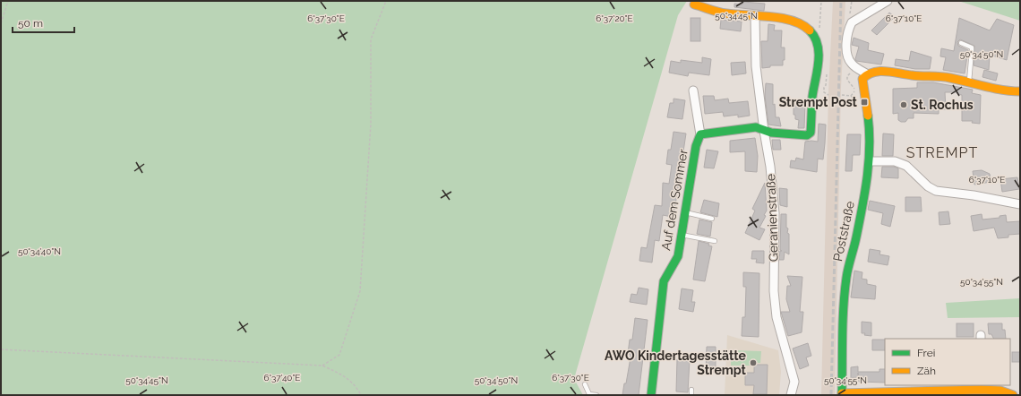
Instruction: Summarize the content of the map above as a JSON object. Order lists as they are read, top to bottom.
{
  "streets": {
    "street": ["Auf dem Sommer", "Geranienstraße", "Poststraße"]
  },
  "crossings": [
    ["Auf dem Sommer", "Geranienstraße"]
  ],
  "districts": ["STREMPT"],
  "places": {
    "transit": ["Strempt Post"],
    "other": ["St. Rochus", "AWO Kindertagesstätte Strempt"]
  },
  "legend": ["Frei", "Zäh"],
  "scale_bar": "50 m",
  "coordinates": [
    "50°34'45\"N",
    "6°37'30\"E",
    "6°37'20\"E",
    "6°37'10\"E",
    "50°34'50\"N",
    "50°34'40\"N",
    "50°34'55\"N",
    "6°37'40\"E"
  ]
}
